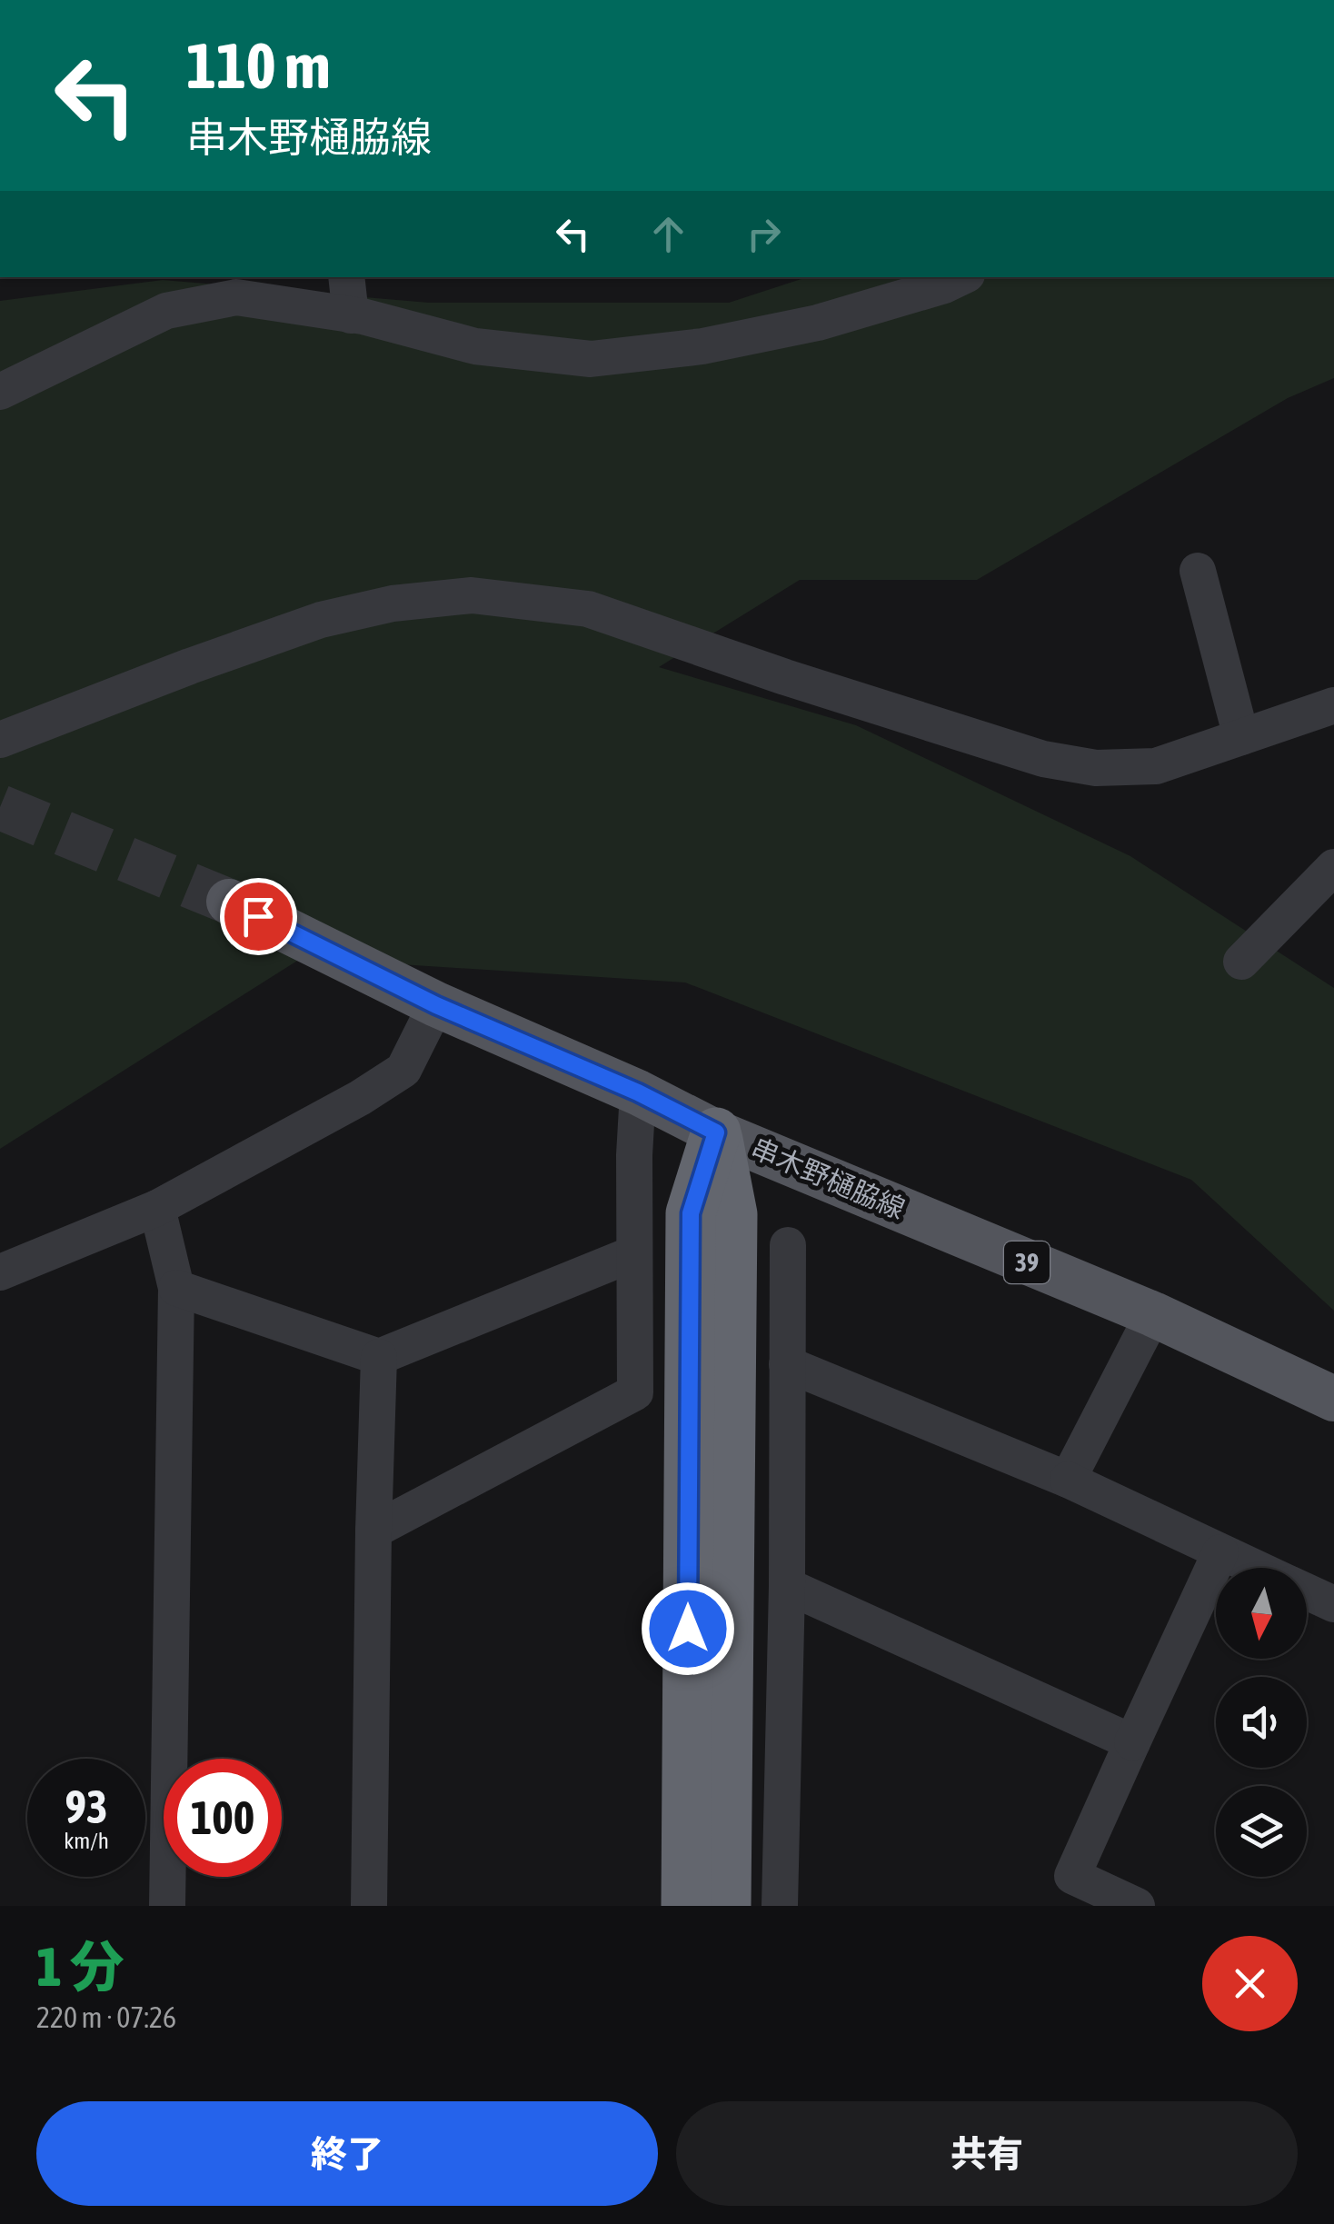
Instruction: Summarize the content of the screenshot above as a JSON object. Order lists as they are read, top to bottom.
{
  "streets": {
    "main road": ["串木野樋脇線", "39"]
  },
  "north": "bottom",
  "page": {
    "turn": ["110 m", "串木野樋脇線"],
    "speed": "93 km/h",
    "limit": "100",
    "heading": ["1 分", "220 m · 07:26"],
    "buttons": ["終了", "共有"]
  }
}
